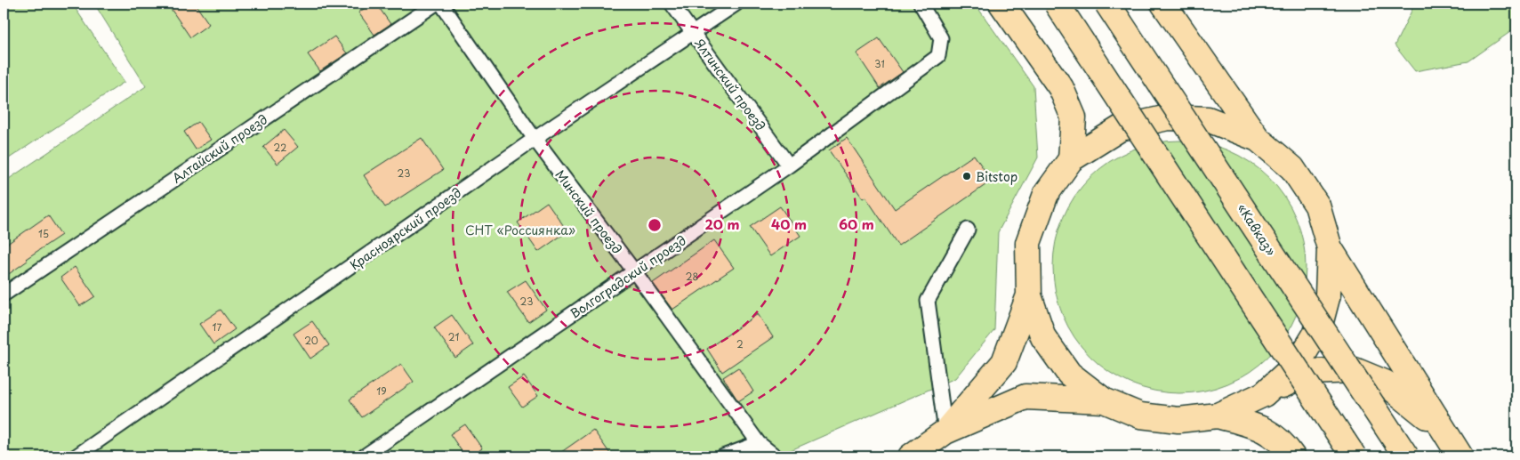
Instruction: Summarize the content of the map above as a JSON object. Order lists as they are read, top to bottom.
{
  "streets": {
    "main road": ["«Кавказ»"],
    "lane": [
      "Ялтинский проезд",
      "Алтайский проезд",
      "Минский проезд",
      "Красноярский проезд",
      "Волгоградский проезд"
    ]
  },
  "crossings": [
    ["Ялтинский проезд", "Красноярский проезд"],
    ["Ялтинский проезд", "Волгоградский проезд"],
    ["Минский проезд", "Красноярский проезд"],
    ["Минский проезд", "Волгоградский проезд"]
  ],
  "parks": ["СНТ «Россиянка»"],
  "places": ["Bitstop"],
  "house_numbers": [
    "31",
    "22",
    "23",
    "15",
    "28",
    "23",
    "17",
    "21",
    "20",
    "2",
    "19"
  ],
  "rings": ["20 m", "40 m", "60 m"]
}
